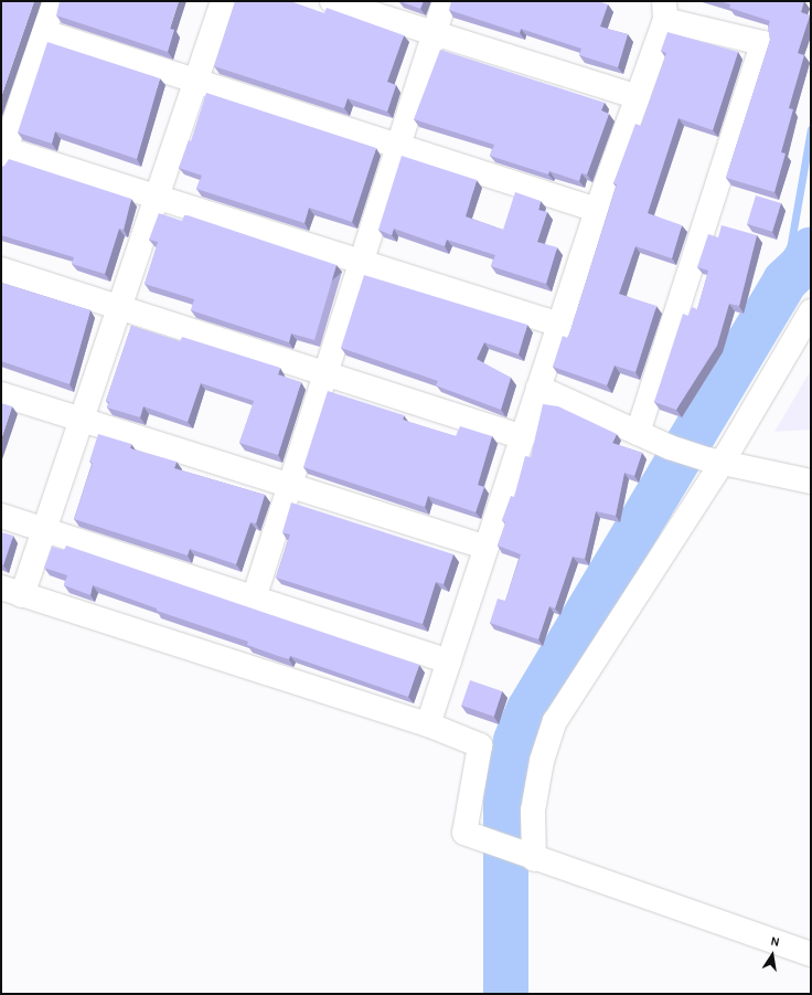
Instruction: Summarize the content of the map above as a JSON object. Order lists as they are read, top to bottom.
{
  "north": "top"
}
